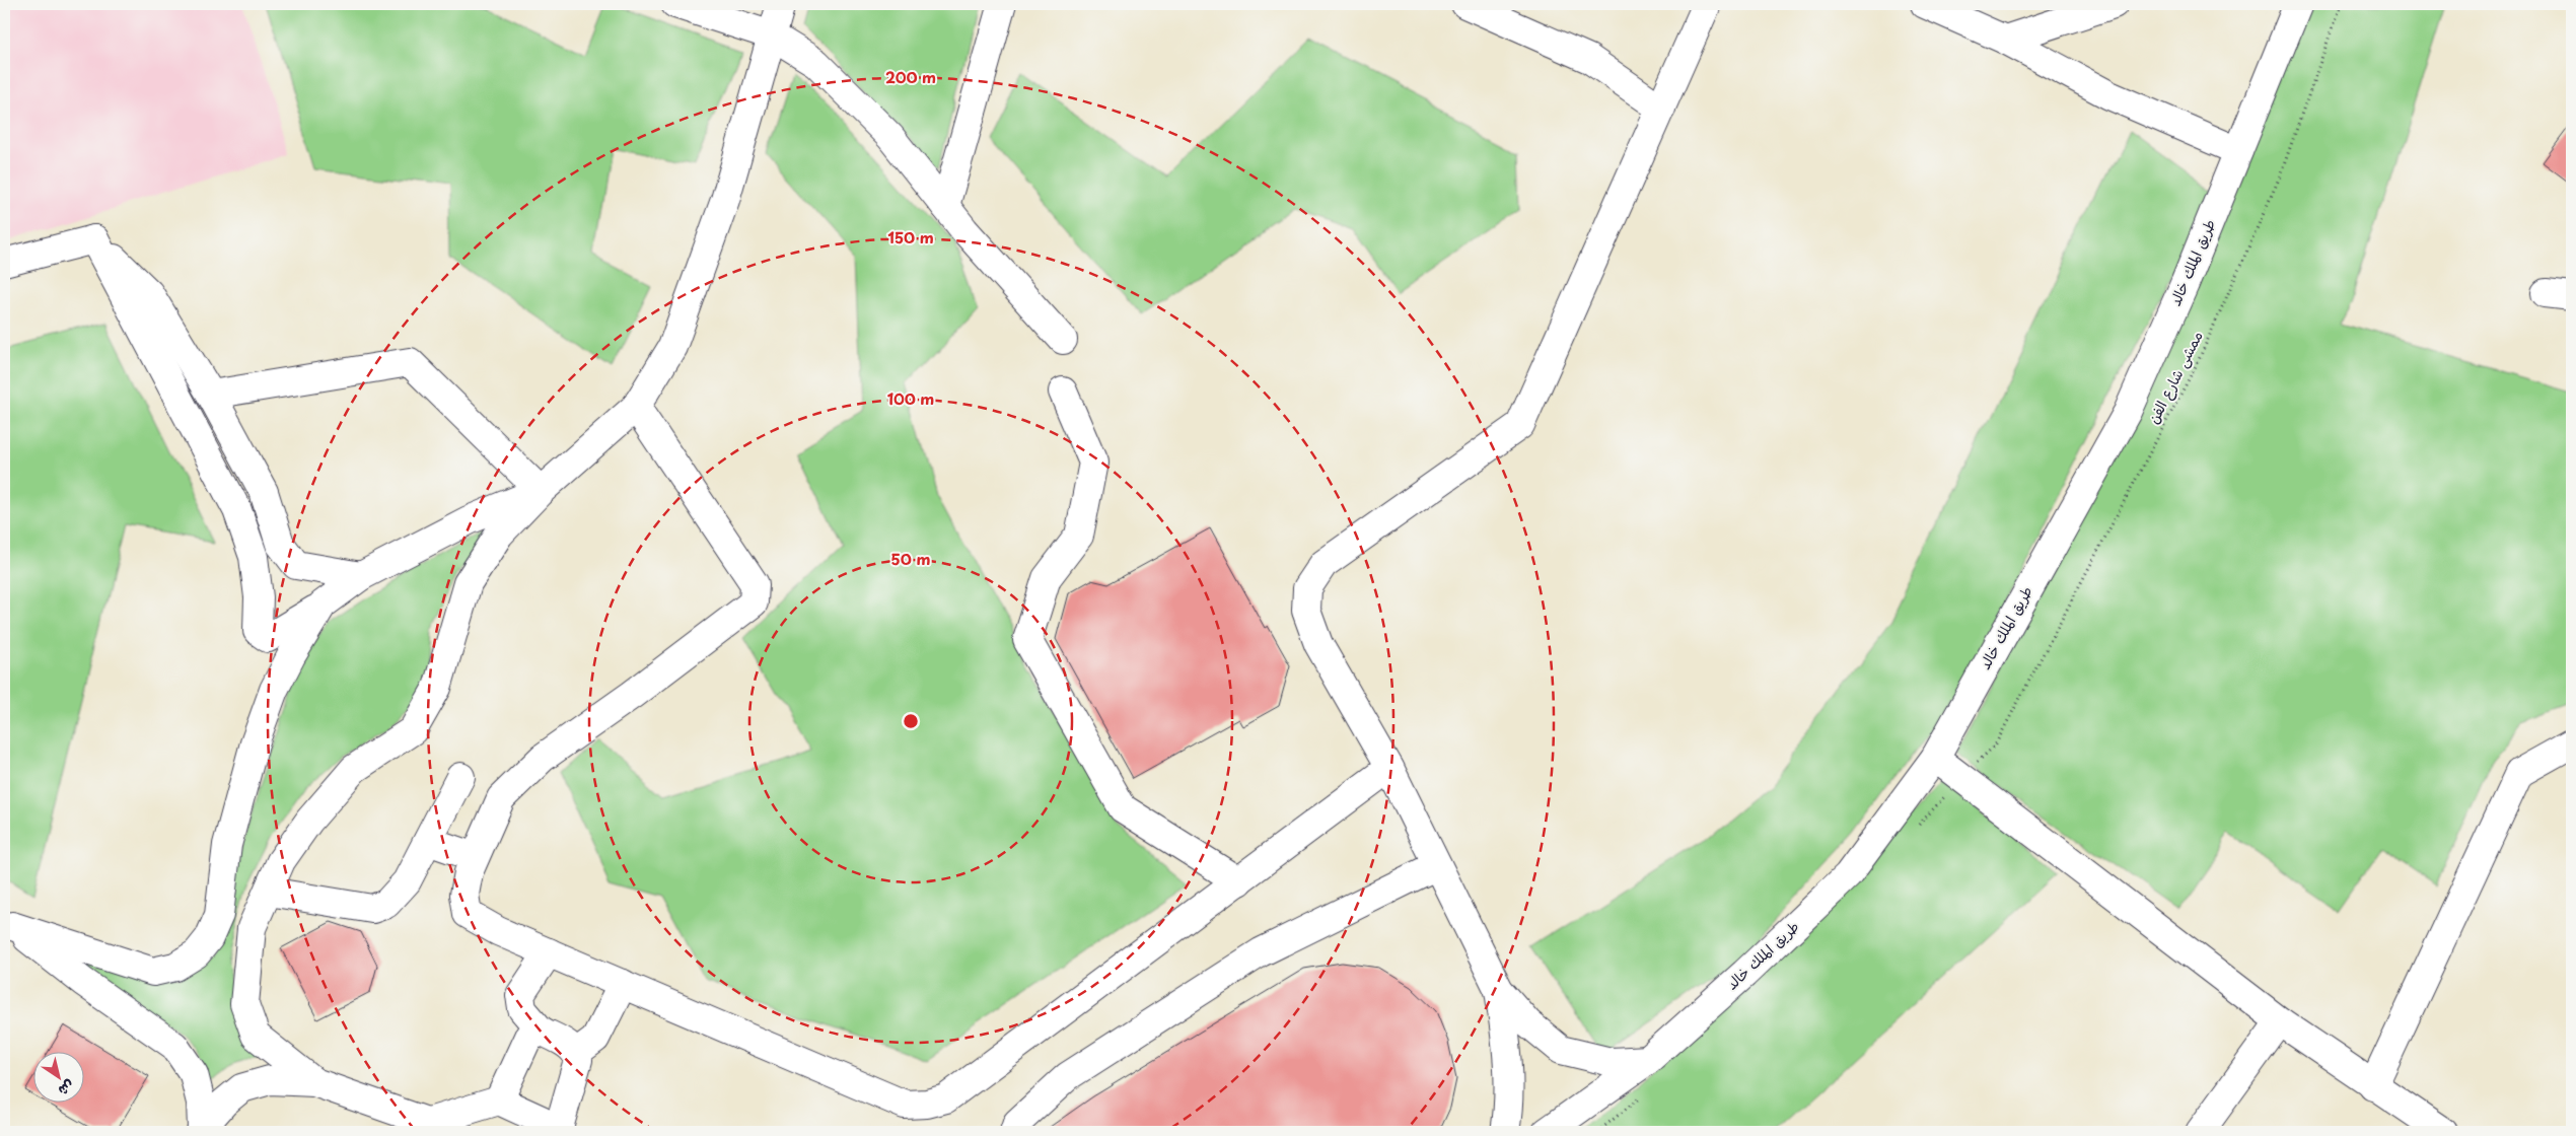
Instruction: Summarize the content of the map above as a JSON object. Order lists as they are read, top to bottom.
{
  "streets": {
    "street": ["طريق الملك خالد"],
    "path": ["ممشى شارع الفن"]
  },
  "north": "bottom right",
  "rings": [
    "200 m",
    "150 m",
    "100 m",
    "50 m"
  ]
}
